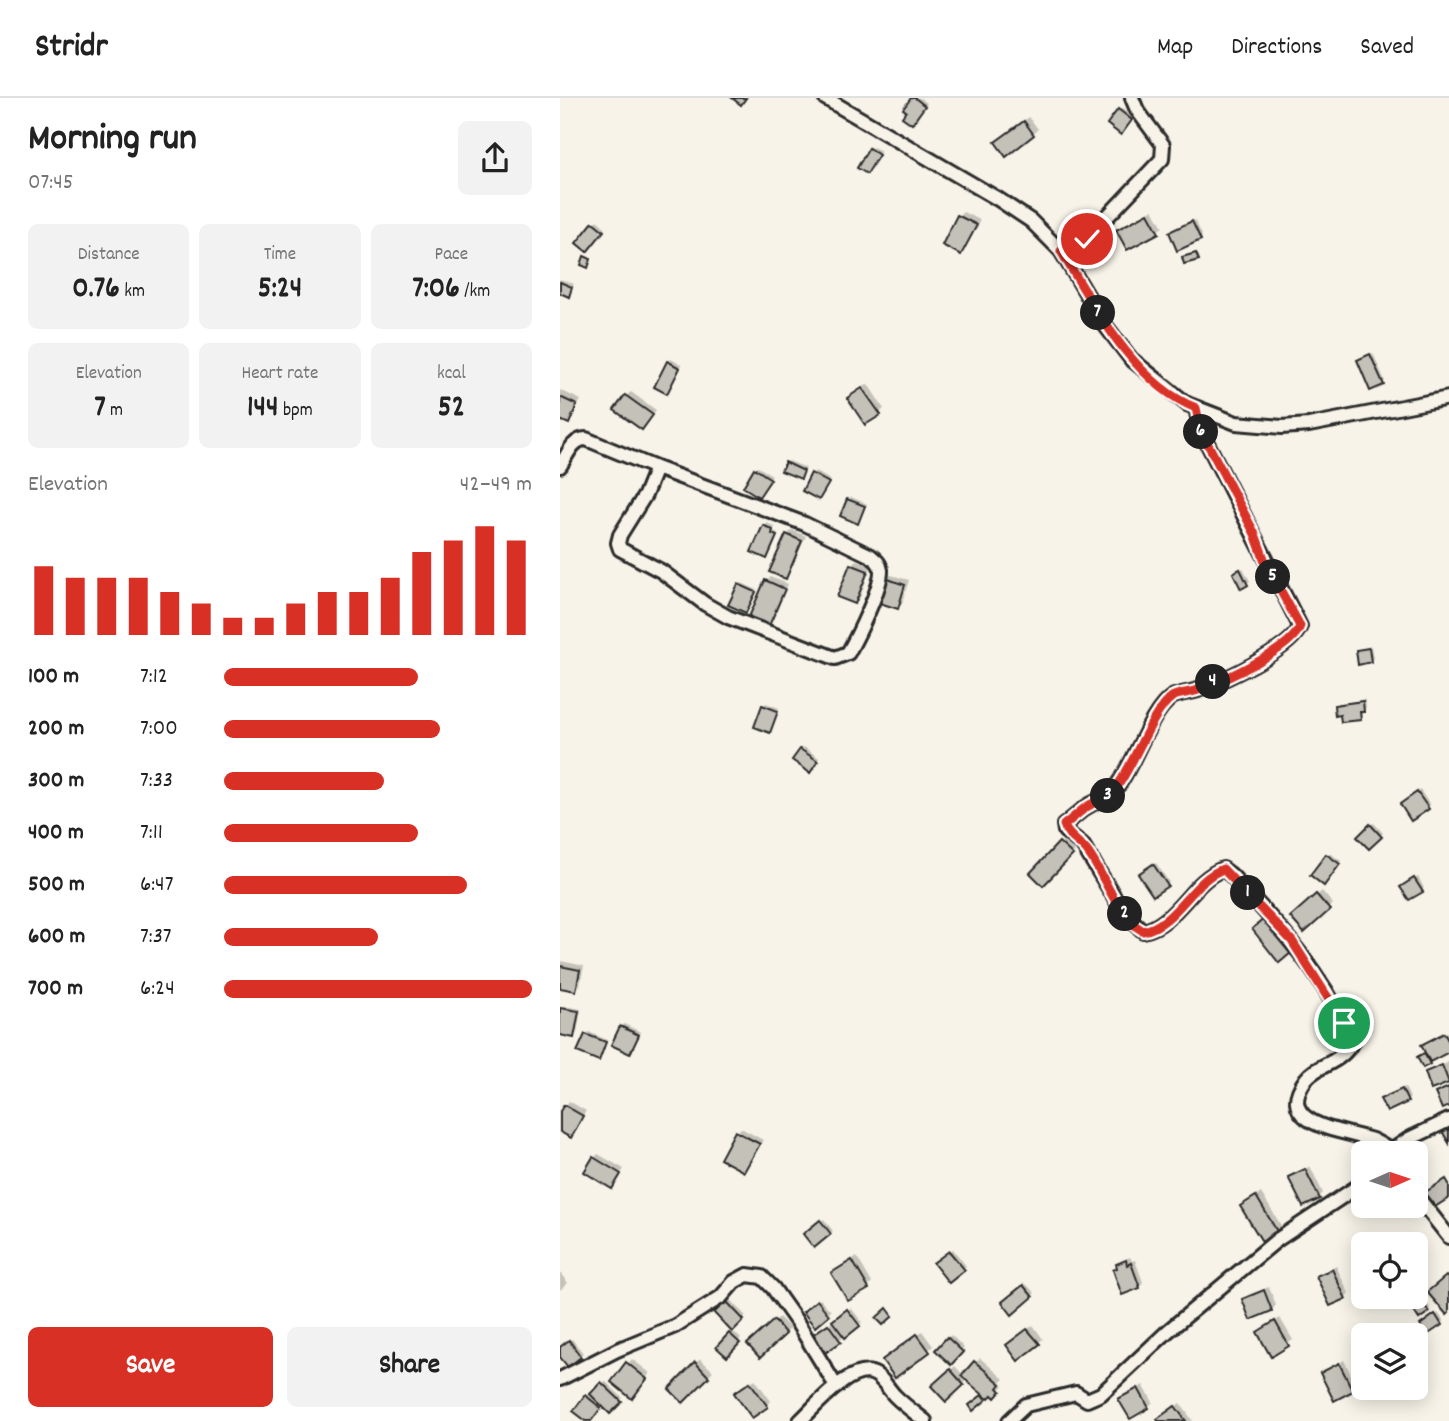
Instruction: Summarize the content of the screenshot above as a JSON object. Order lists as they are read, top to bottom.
{
  "north": "right",
  "page": {
    "header": "Stridr",
    "nav": ["Map", "Directions", "Saved"],
    "heading": ["Morning run", "07:45"],
    "stats": [
      ["Distance", "0.76 km"],
      ["Time", "5:24"],
      ["Pace", "7:06 /km"],
      ["Elevation", "7 m"],
      ["Heart rate", "144 bpm"],
      ["kcal", "52"]
    ],
    "pins": [
      "7",
      "6",
      "5",
      "4",
      "3",
      "1",
      "2"
    ],
    "chart": ["Elevation", "42–49 m"],
    "list": [
      {
        "name": "100 m",
        "note": "7:12"
      },
      {
        "name": "200 m",
        "note": "7:00"
      },
      {
        "name": "300 m",
        "note": "7:33"
      },
      {
        "name": "400 m",
        "note": "7:11"
      },
      {
        "name": "500 m",
        "note": "6:47"
      },
      {
        "name": "600 m",
        "note": "7:37"
      },
      {
        "name": "700 m",
        "note": "6:24"
      }
    ],
    "buttons": ["Save", "Share"]
  }
}
